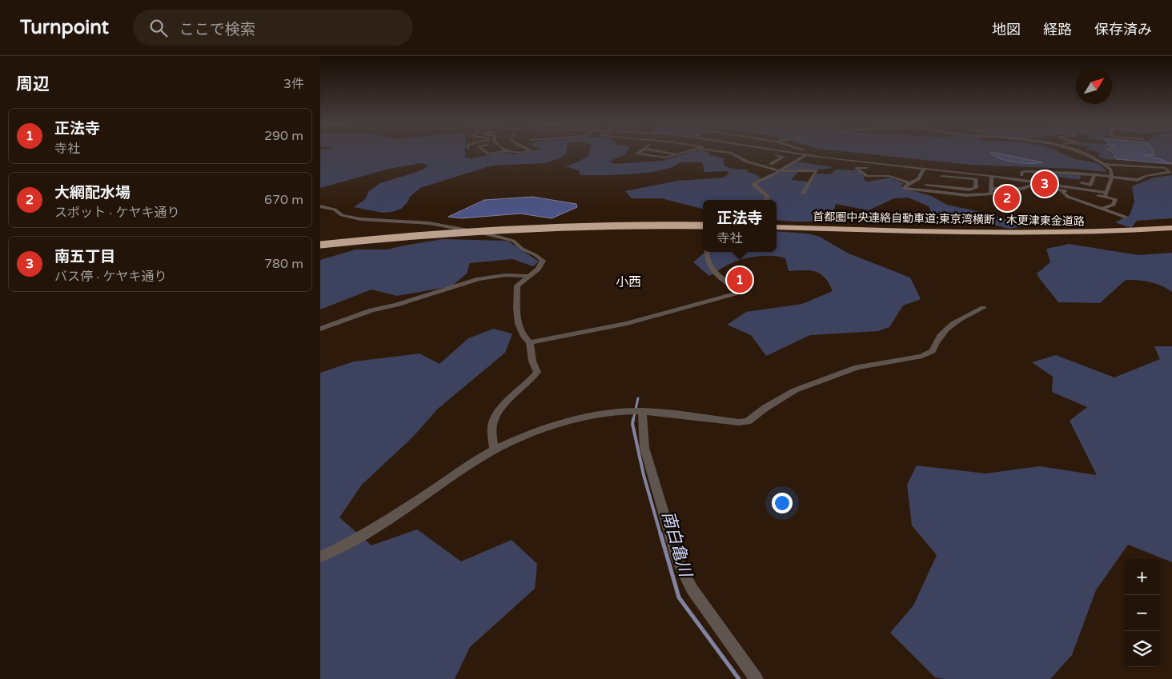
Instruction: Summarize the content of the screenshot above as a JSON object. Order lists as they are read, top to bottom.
{
  "streets": {
    "highway": ["首都圏中央連絡自動車道;東京湾横断・木更津東金道路"]
  },
  "districts": ["小西"],
  "water": ["南白亀川"],
  "north": "top right",
  "page": {
    "header": "Turnpoint",
    "search": "ここで検索",
    "nav": ["地図", "経路", "保存済み"],
    "heading": ["周辺", "3件"],
    "list": [
      {
        "mark": "1",
        "name": "正法寺",
        "note": "寺社",
        "value": "290 m"
      },
      {
        "mark": "2",
        "name": "大網配水場",
        "note": "スポット · ケヤキ通り",
        "value": "670 m"
      },
      {
        "mark": "3",
        "name": "南五丁目",
        "note": "バス停 · ケヤキ通り",
        "value": "780 m"
      }
    ],
    "pins": ["3", "2", "1"],
    "popup": ["正法寺", "寺社"],
    "map_buttons": ["+", "−"]
  }
}
